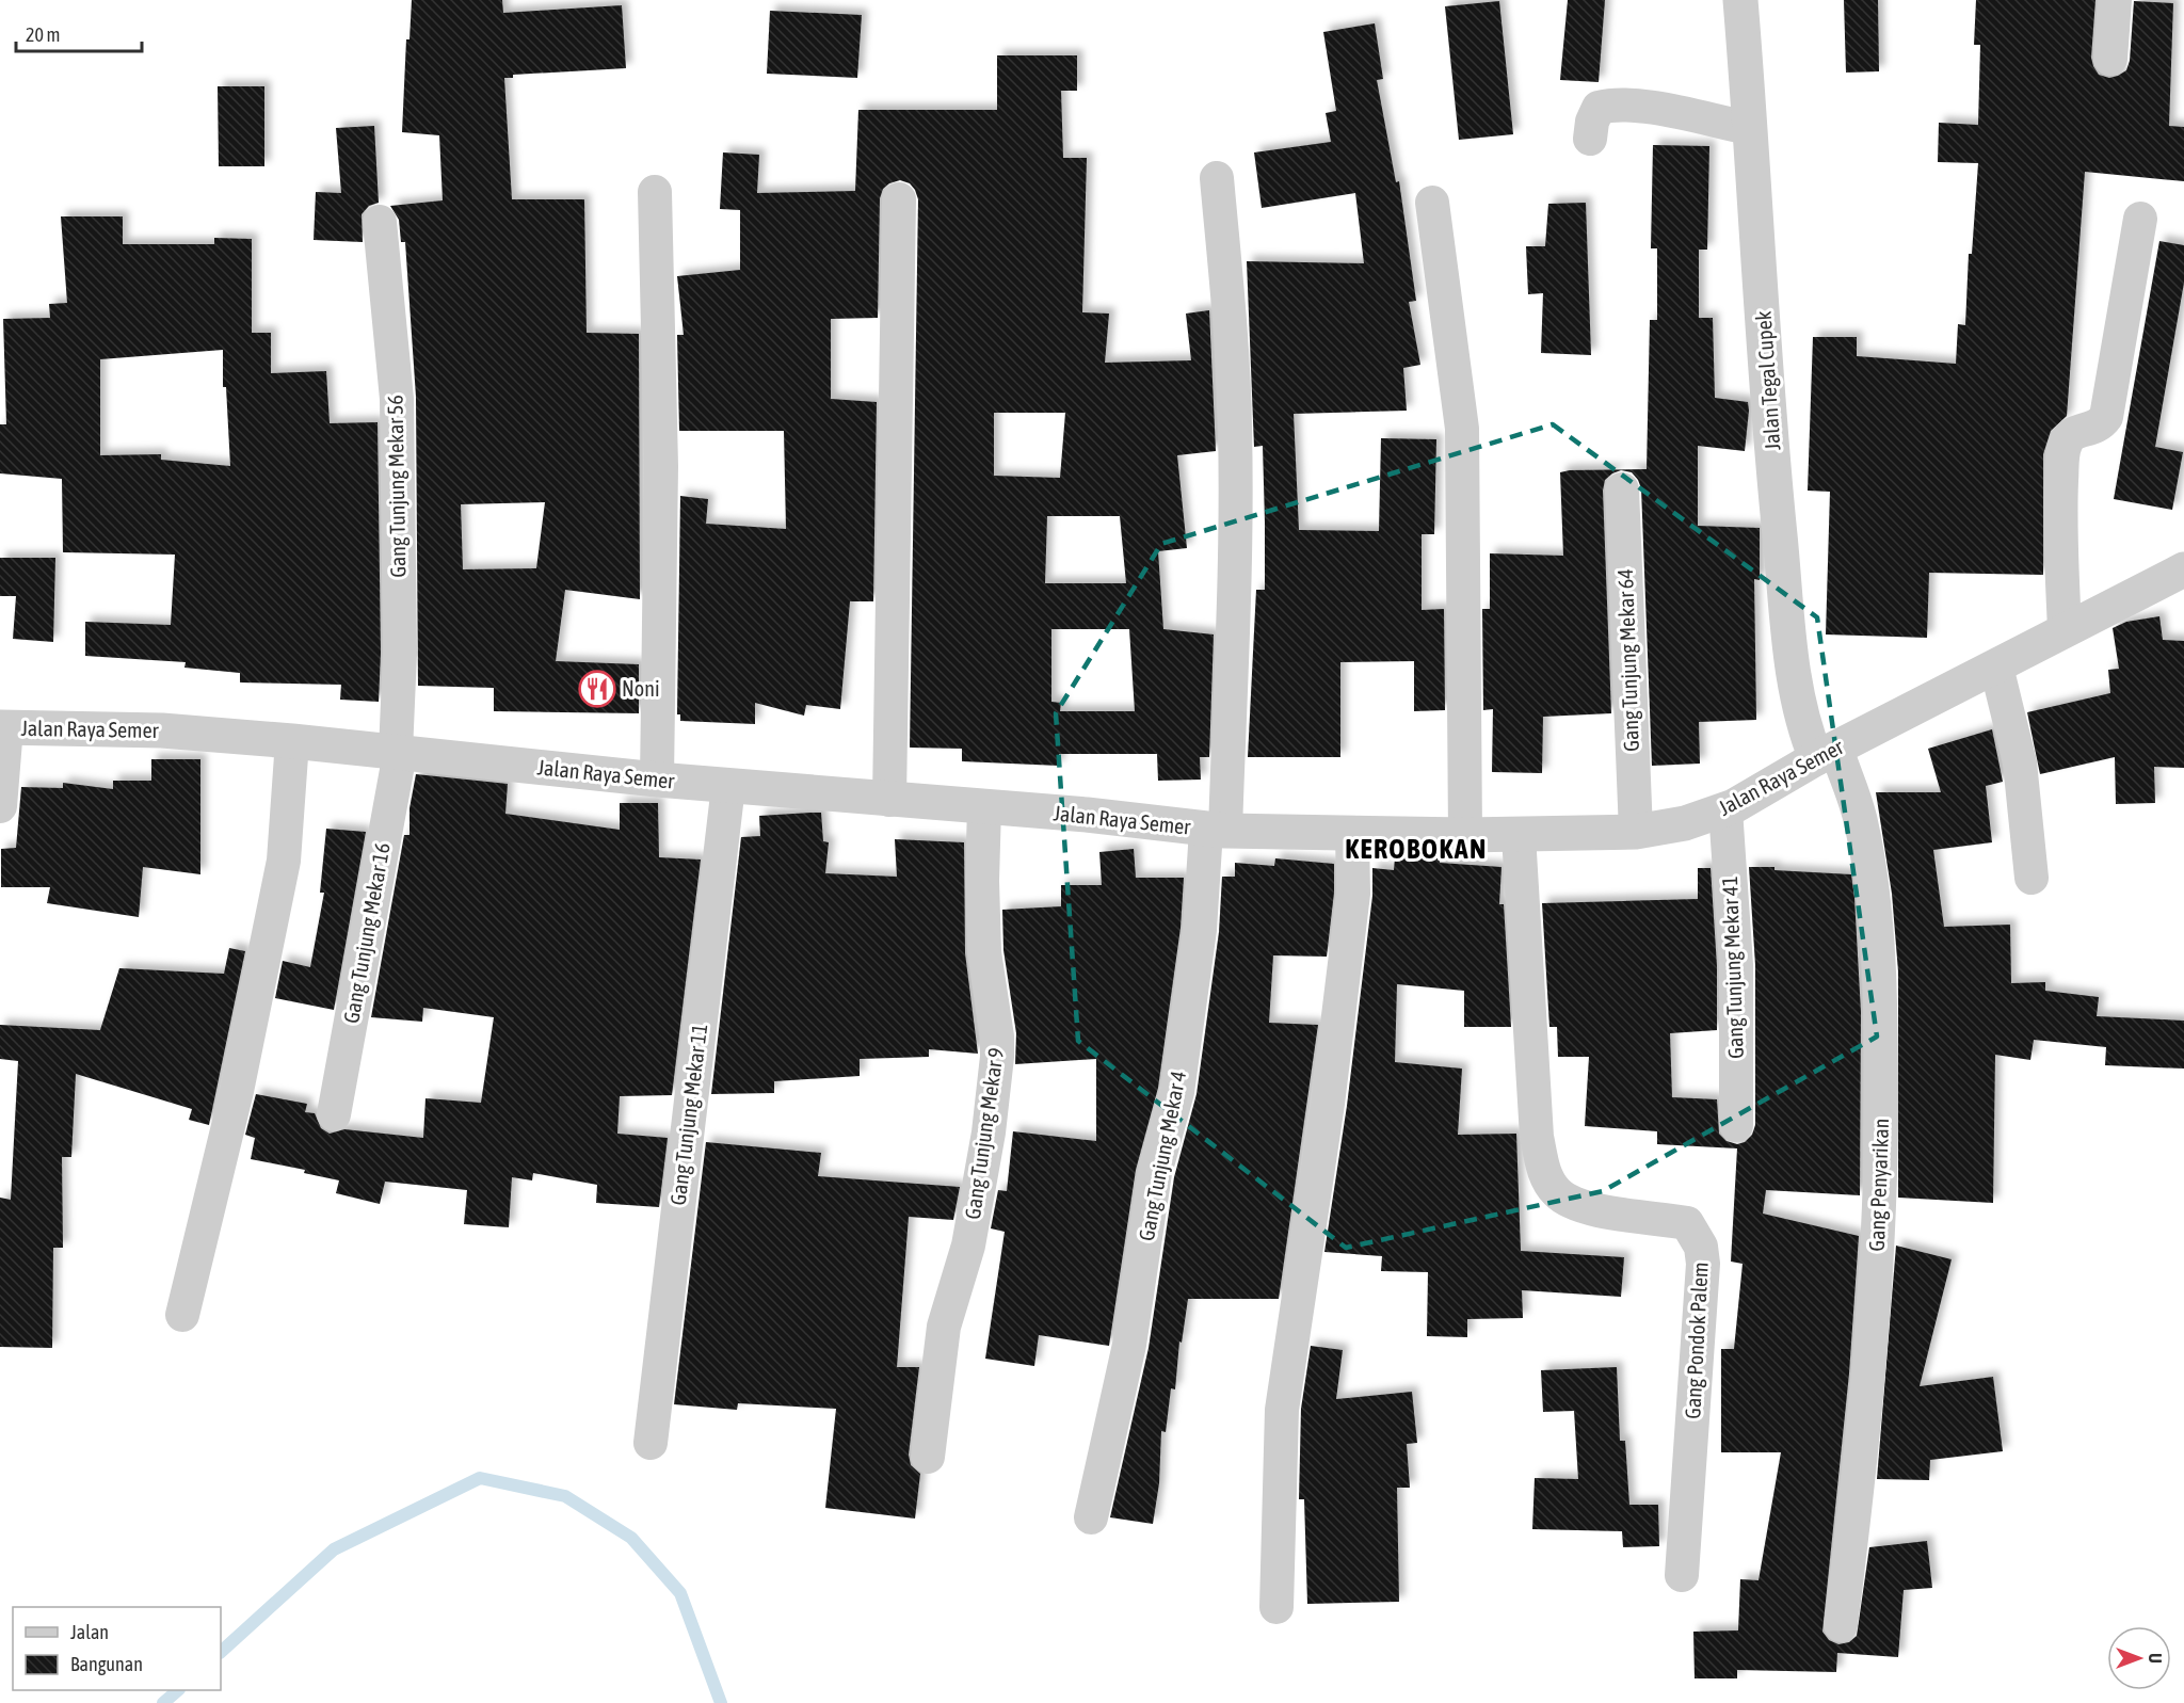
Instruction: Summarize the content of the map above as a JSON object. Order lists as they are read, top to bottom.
{
  "streets": {
    "street": [
      "Jalan Tegal Cupek",
      "Gang Tunjung Mekar 56",
      "Gang Tunjung Mekar 64",
      "Jalan Raya Semer",
      "Gang Tunjung Mekar 16",
      "Gang Tunjung Mekar 41",
      "Gang Tunjung Mekar 11",
      "Gang Tunjung Mekar 9",
      "Gang Tunjung Mekar 4",
      "Gang Penyarikan",
      "Gang Pondok Palem"
    ]
  },
  "crossings": [
    ["Jalan Tegal Cupek", "Jalan Raya Semer"],
    ["Jalan Tegal Cupek", "Gang Penyarikan"],
    ["Gang Tunjung Mekar 56", "Jalan Raya Semer"],
    ["Gang Tunjung Mekar 56", "Gang Tunjung Mekar 16"],
    ["Gang Tunjung Mekar 64", "Jalan Raya Semer"],
    ["Jalan Raya Semer", "Gang Tunjung Mekar 16"],
    ["Jalan Raya Semer", "Gang Tunjung Mekar 41"],
    ["Jalan Raya Semer", "Gang Tunjung Mekar 11"],
    ["Jalan Raya Semer", "Gang Tunjung Mekar 9"],
    ["Jalan Raya Semer", "Gang Tunjung Mekar 4"],
    ["Jalan Raya Semer", "Gang Penyarikan"],
    ["Jalan Raya Semer", "Gang Pondok Palem"]
  ],
  "districts": ["KEROBOKAN"],
  "places": {
    "restaurant": ["Noni"]
  },
  "legend": ["Jalan", "Bangunan"],
  "scale_bar": "20 m",
  "north": "right"
}
